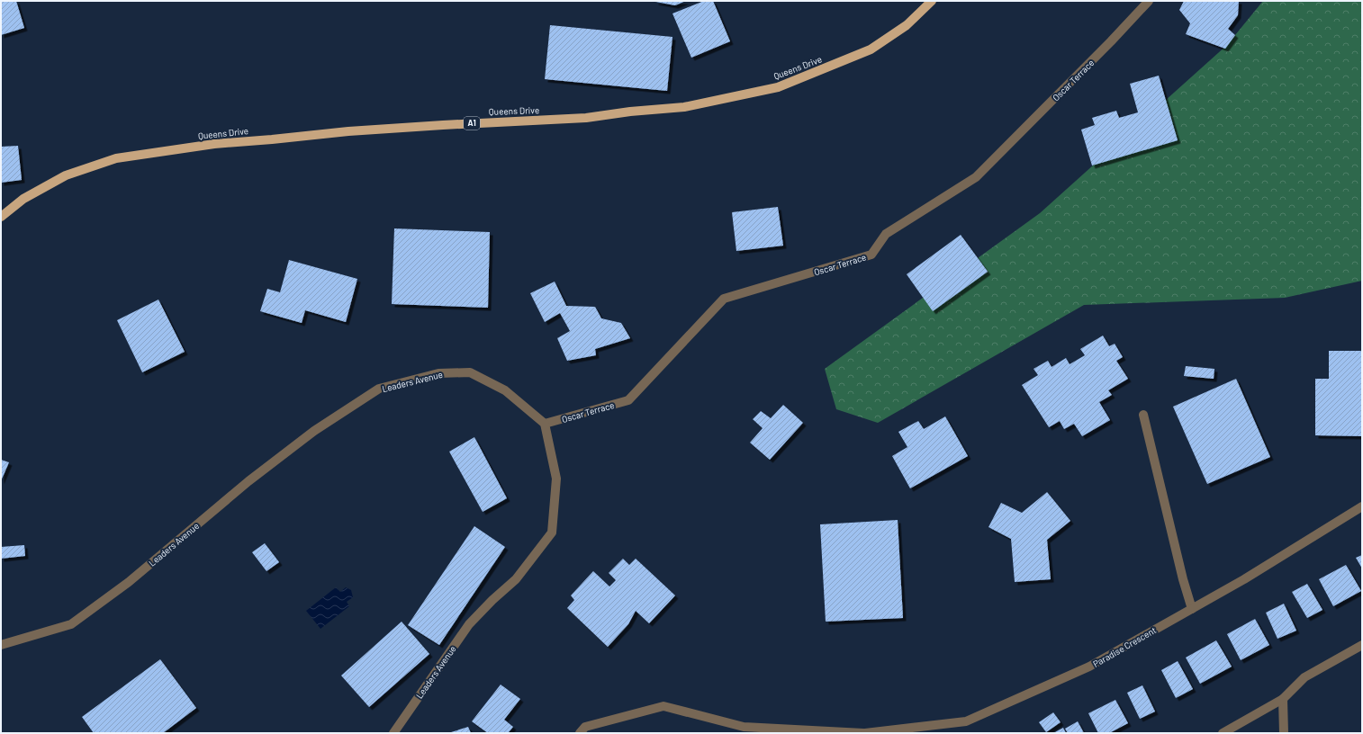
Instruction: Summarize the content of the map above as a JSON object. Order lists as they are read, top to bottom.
{
  "streets": {
    "main road": ["Queens Drive", "A1"],
    "street": ["Oscar Terrace", "Leaders Avenue", "Paradise Crescent"]
  },
  "crossings": [
    ["Oscar Terrace", "Leaders Avenue"]
  ]
}
